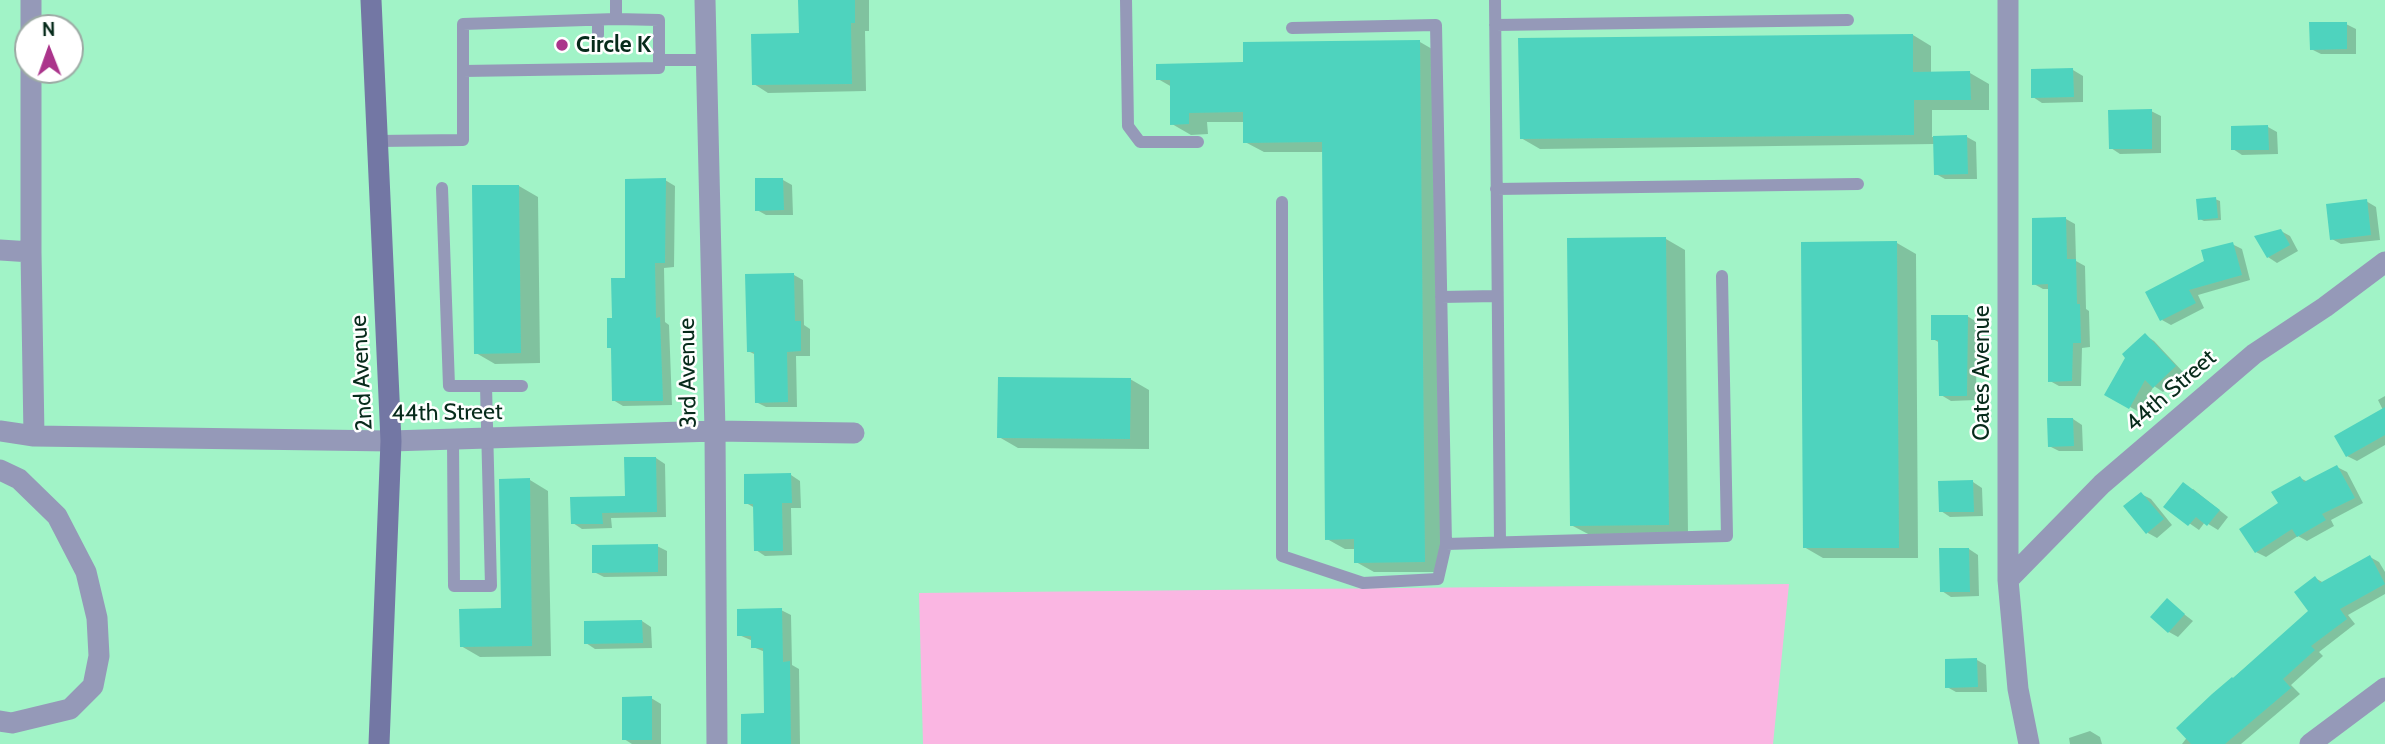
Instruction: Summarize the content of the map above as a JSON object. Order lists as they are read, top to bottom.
{
  "streets": {
    "main road": ["2nd Avenue"],
    "street": ["3rd Avenue", "Oates Avenue", "44th Street"]
  },
  "crossings": [
    ["2nd Avenue", "44th Street"],
    ["3rd Avenue", "44th Street"],
    ["Oates Avenue", "44th Street"]
  ],
  "places": ["Circle K"],
  "north": "top"
}
